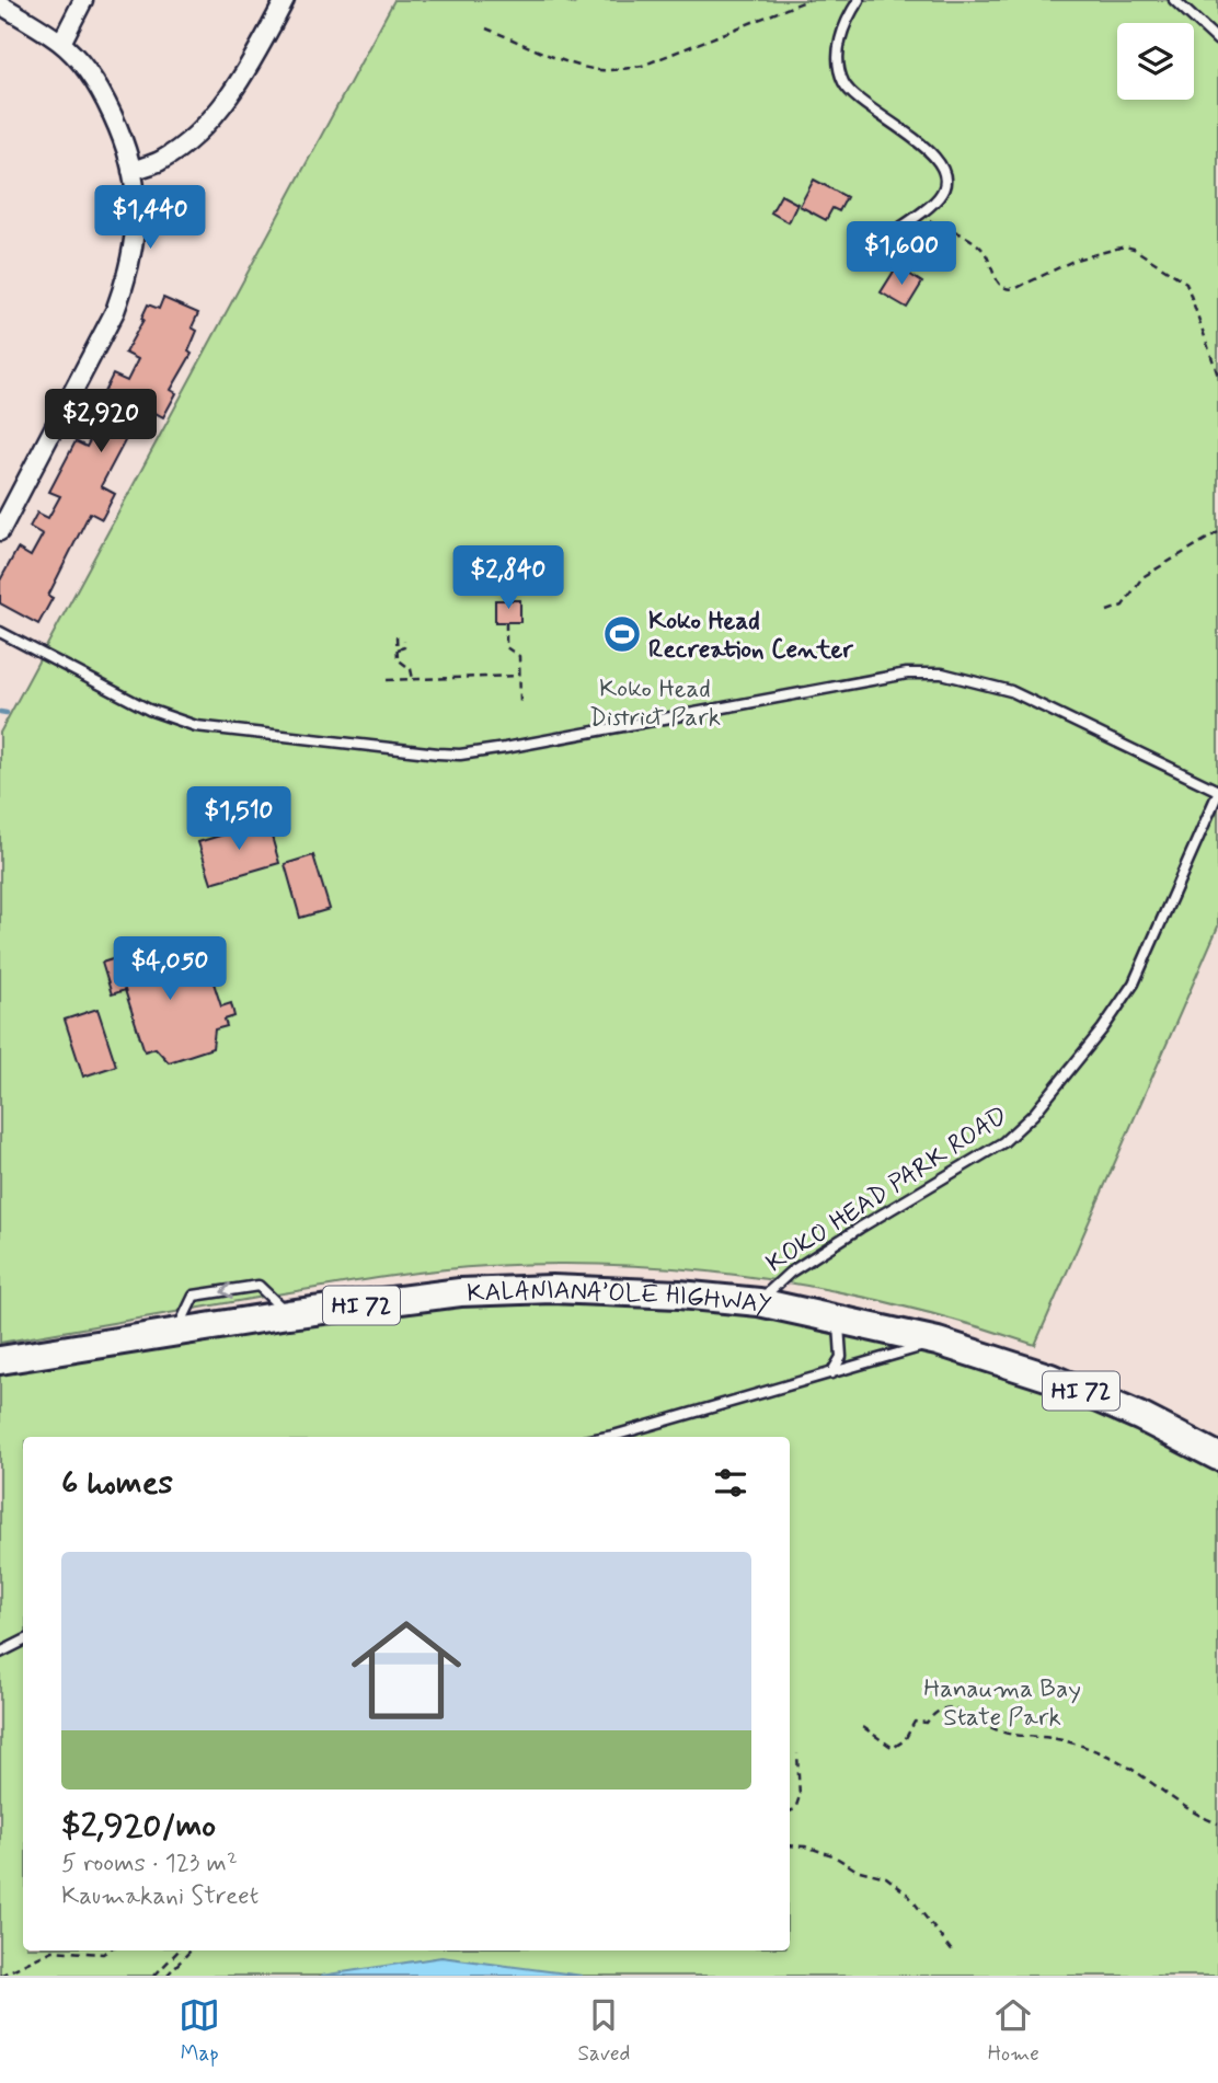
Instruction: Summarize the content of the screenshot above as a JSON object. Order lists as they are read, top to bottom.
{
  "streets": {
    "main road": ["KALANIANA’OLE HIGHWAY", "HI 72"],
    "lane": ["KOKO HEAD PARK ROAD"]
  },
  "crossings": [
    ["KOKO HEAD PARK ROAD", "KALANIANA’OLE HIGHWAY"]
  ],
  "parks": ["Koko Head District Park", "Hanauma Bay State Park"],
  "places": {
    "sports": ["Koko Head Recreation Center"]
  },
  "page": {
    "price": [
      "$1,440",
      "$1,600",
      "$2,920",
      "$2,840",
      "$1,510",
      "$4,050"
    ],
    "heading": "6 homes",
    "list": [
      {
        "name": "$2,920/mo",
        "note": "5 rooms · 123 m² · Kaumakani Street"
      }
    ],
    "tabs": ["Map", "Saved", "Home"]
  }
}
